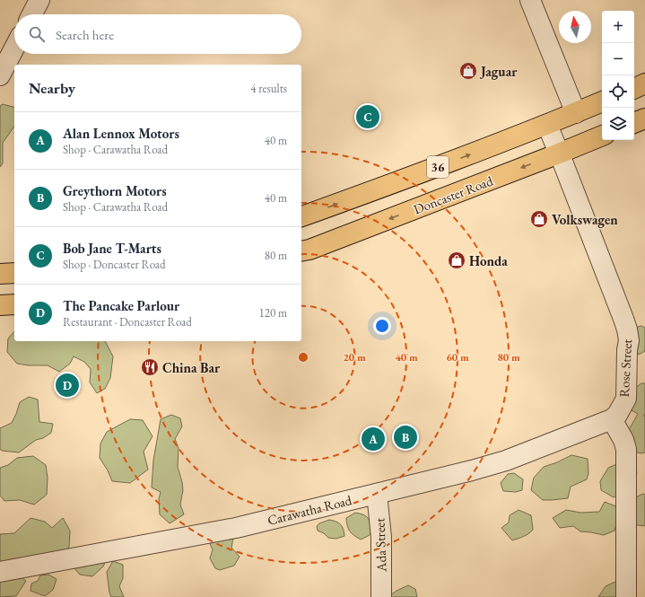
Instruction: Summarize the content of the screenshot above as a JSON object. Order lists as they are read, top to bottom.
{
  "streets": {
    "main road": ["36", "Doncaster Road"],
    "street": ["Rose Street", "Carawatha Road", "Ada Street"]
  },
  "crossings": [
    ["36", "Rose Street"],
    ["Doncaster Road", "Rose Street"],
    ["Rose Street", "Carawatha Road"],
    ["Carawatha Road", "Ada Street"]
  ],
  "places": {
    "shop": ["Jaguar", "Volkswagen", "Honda"],
    "restaurant": ["China Bar"]
  },
  "north": "top",
  "page": {
    "map_buttons": ["+", "−"],
    "search": "Search here",
    "heading": ["Nearby", "4 results"],
    "pins": [
      "C",
      "D",
      "B",
      "A"
    ],
    "list": [
      {
        "mark": "A",
        "name": "Alan Lennox Motors",
        "note": "Shop · Carawatha Road",
        "value": "40 m"
      },
      {
        "mark": "B",
        "name": "Greythorn Motors",
        "note": "Shop · Carawatha Road",
        "value": "40 m"
      },
      {
        "mark": "C",
        "name": "Bob Jane T-Marts",
        "note": "Shop · Doncaster Road",
        "value": "80 m"
      },
      {
        "mark": "D",
        "name": "The Pancake Parlour",
        "note": "Restaurant · Doncaster Road",
        "value": "120 m"
      }
    ]
  },
  "rings": [
    "20 m",
    "40 m",
    "60 m",
    "80 m"
  ]
}
